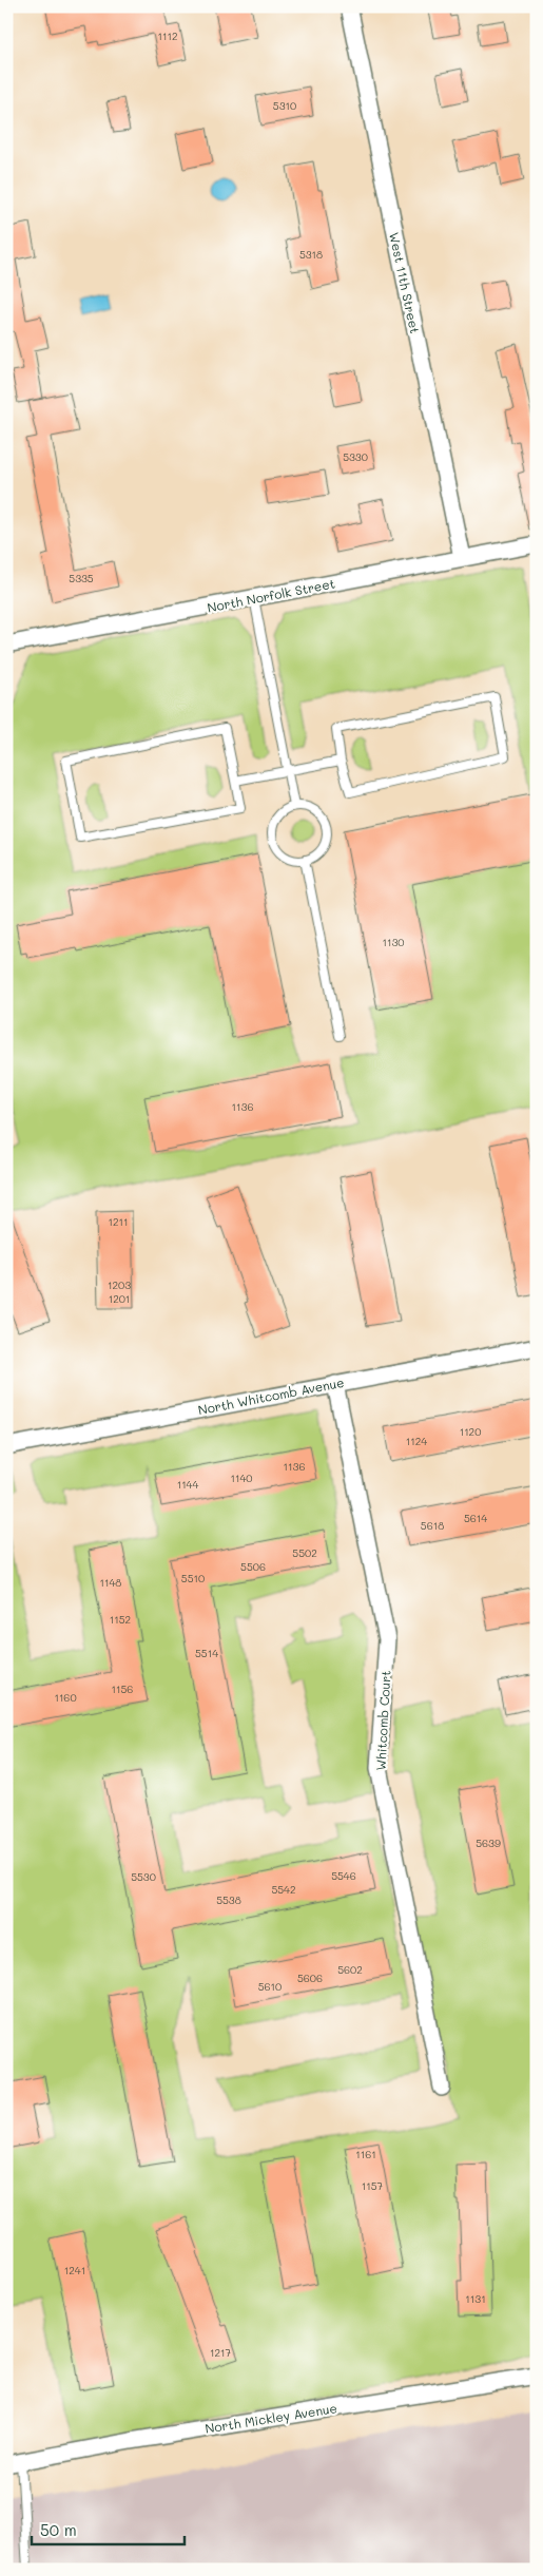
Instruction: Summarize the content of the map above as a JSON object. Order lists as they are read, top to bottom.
{
  "streets": {
    "street": [
      "West 11th Street",
      "North Norfolk Street",
      "North Whitcomb Avenue",
      "Whitcomb Court",
      "North Mickley Avenue"
    ]
  },
  "crossings": [
    ["West 11th Street", "North Norfolk Street"],
    ["North Whitcomb Avenue", "Whitcomb Court"]
  ],
  "house_numbers": [
    "1112",
    "5310",
    "5318",
    "5330",
    "5335",
    "1130",
    "1136",
    "1211",
    "1203",
    "1201",
    "1120",
    "1124",
    "1136",
    "1140",
    "1144",
    "5614",
    "5618",
    "5502",
    "5506",
    "5510",
    "1148",
    "1152",
    "5514",
    "1156",
    "1160",
    "5639",
    "5546",
    "5530",
    "5542",
    "5538",
    "5602",
    "5606",
    "5610",
    "1161",
    "1157",
    "1241",
    "1131",
    "1217"
  ],
  "scale_bar": "50 m"
}
